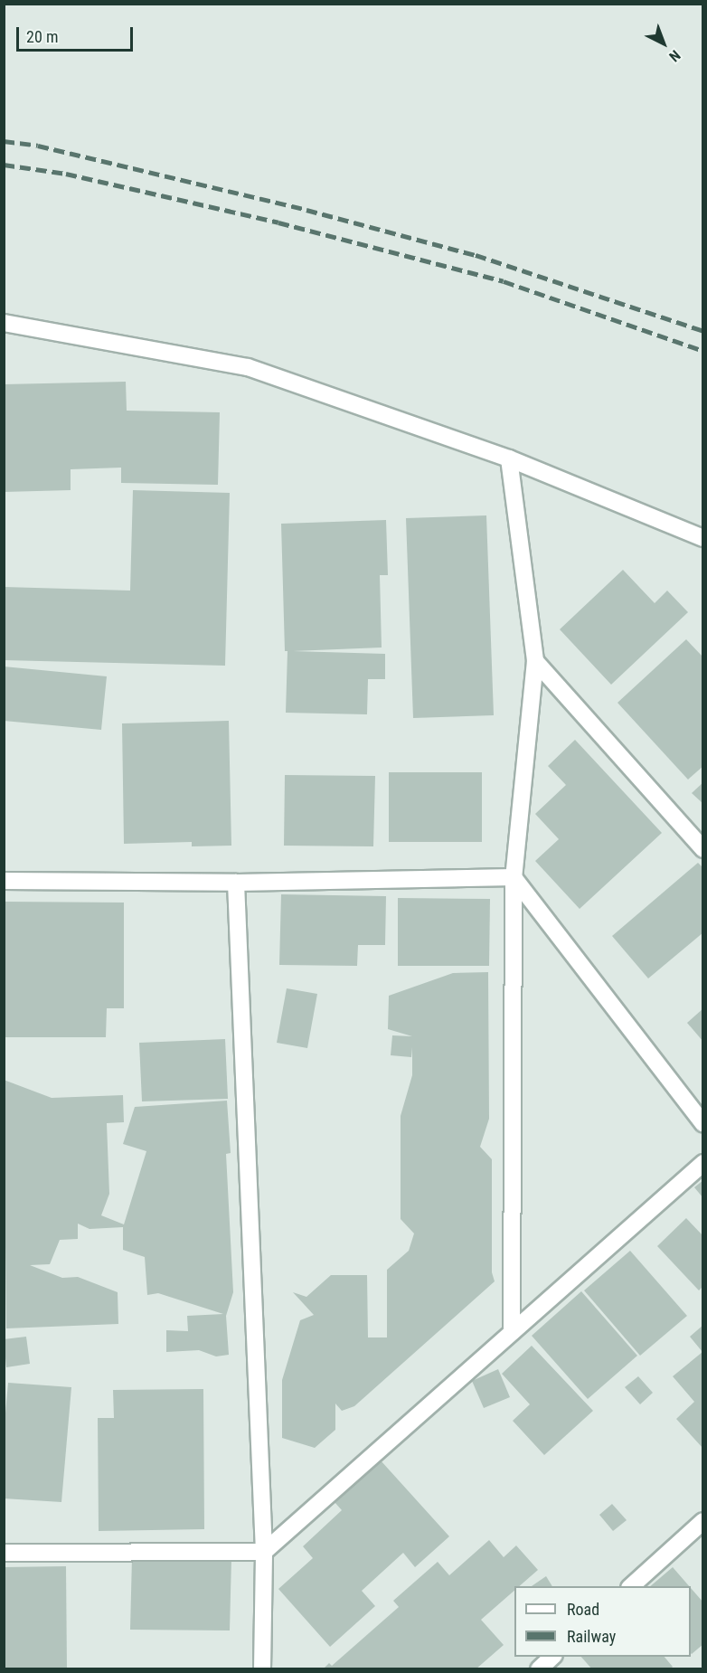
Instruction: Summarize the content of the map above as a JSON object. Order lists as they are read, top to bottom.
{
  "legend": ["Road", "Railway"],
  "scale_bar": "20 m",
  "north": "bottom right"
}
